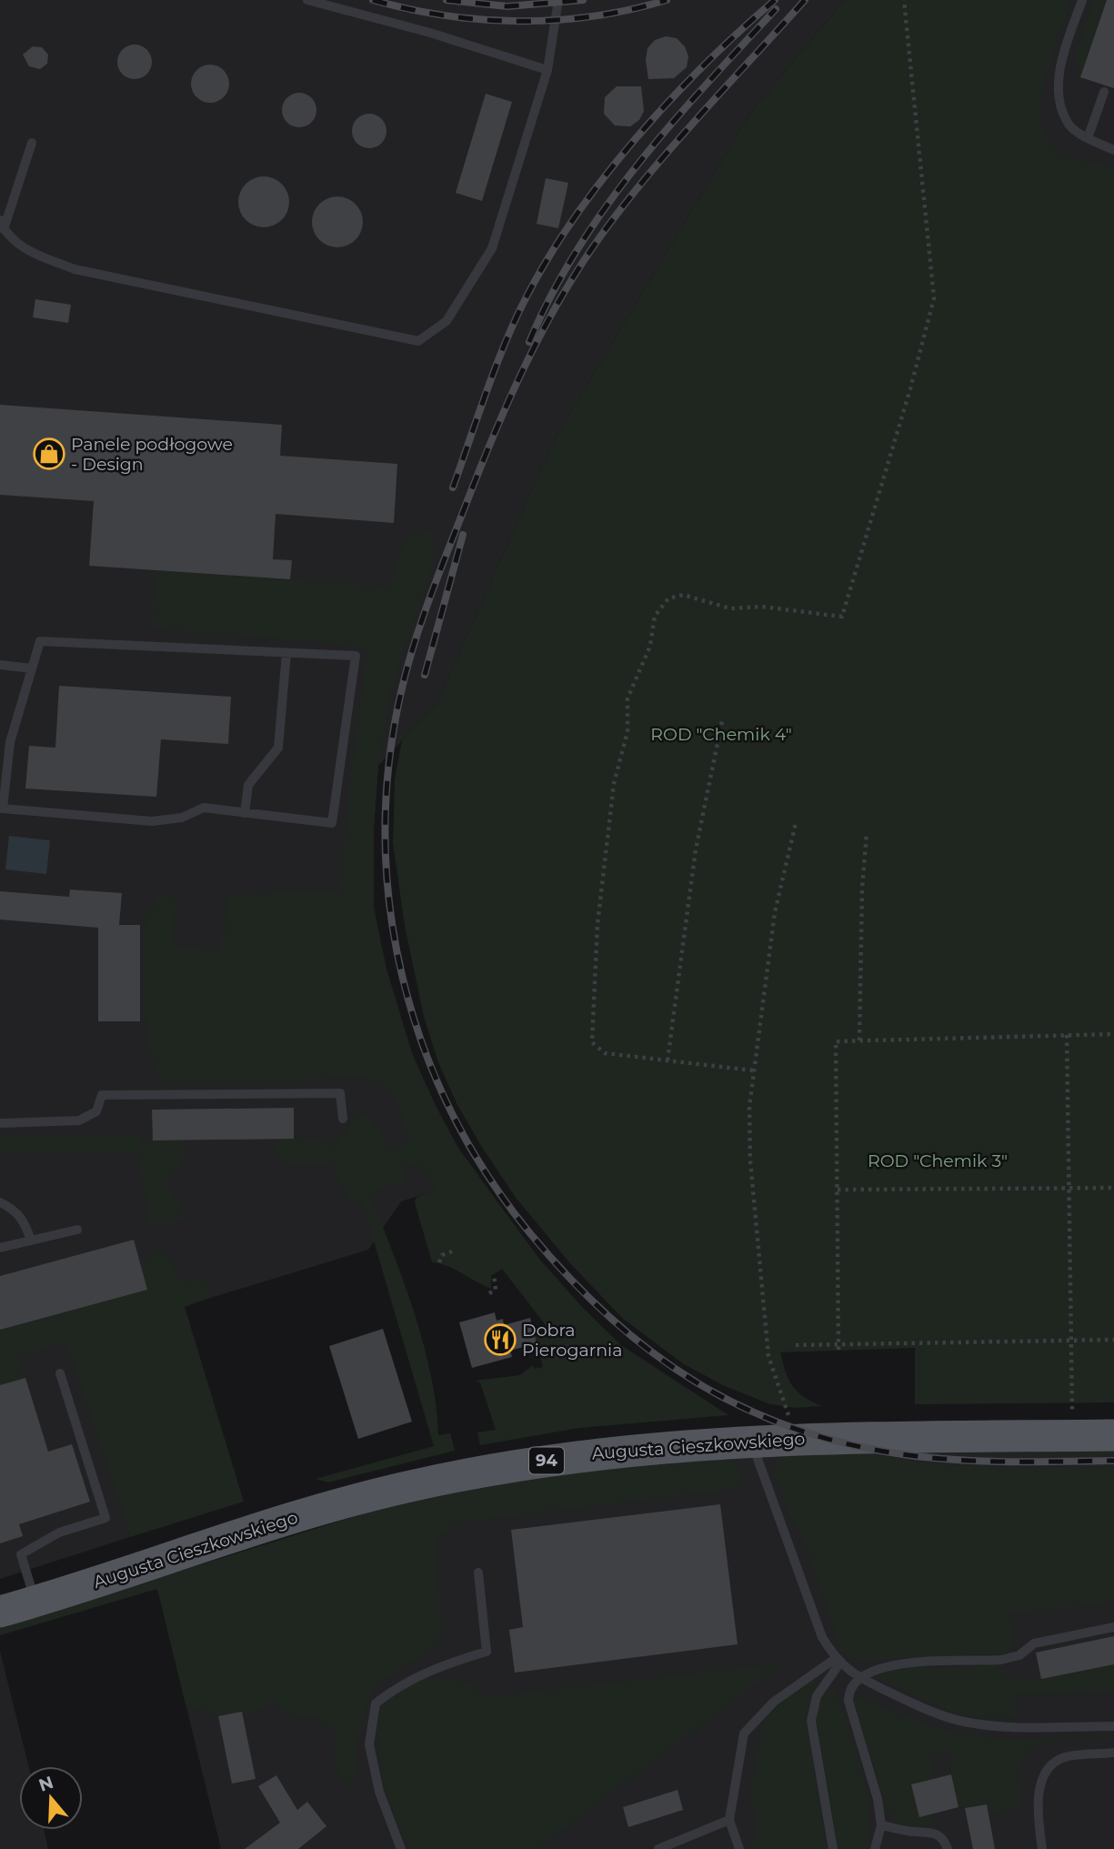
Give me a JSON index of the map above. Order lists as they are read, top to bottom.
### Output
{
  "streets": {
    "main road": ["Augusta Cieszkowskiego", "94"]
  },
  "parks": ["ROD \"Chemik 4\"", "ROD \"Chemik 3\""],
  "places": {
    "shop": ["Panele podłogowe - Design"],
    "restaurant": ["Dobra Pierogarnia"]
  },
  "north": "top"
}
